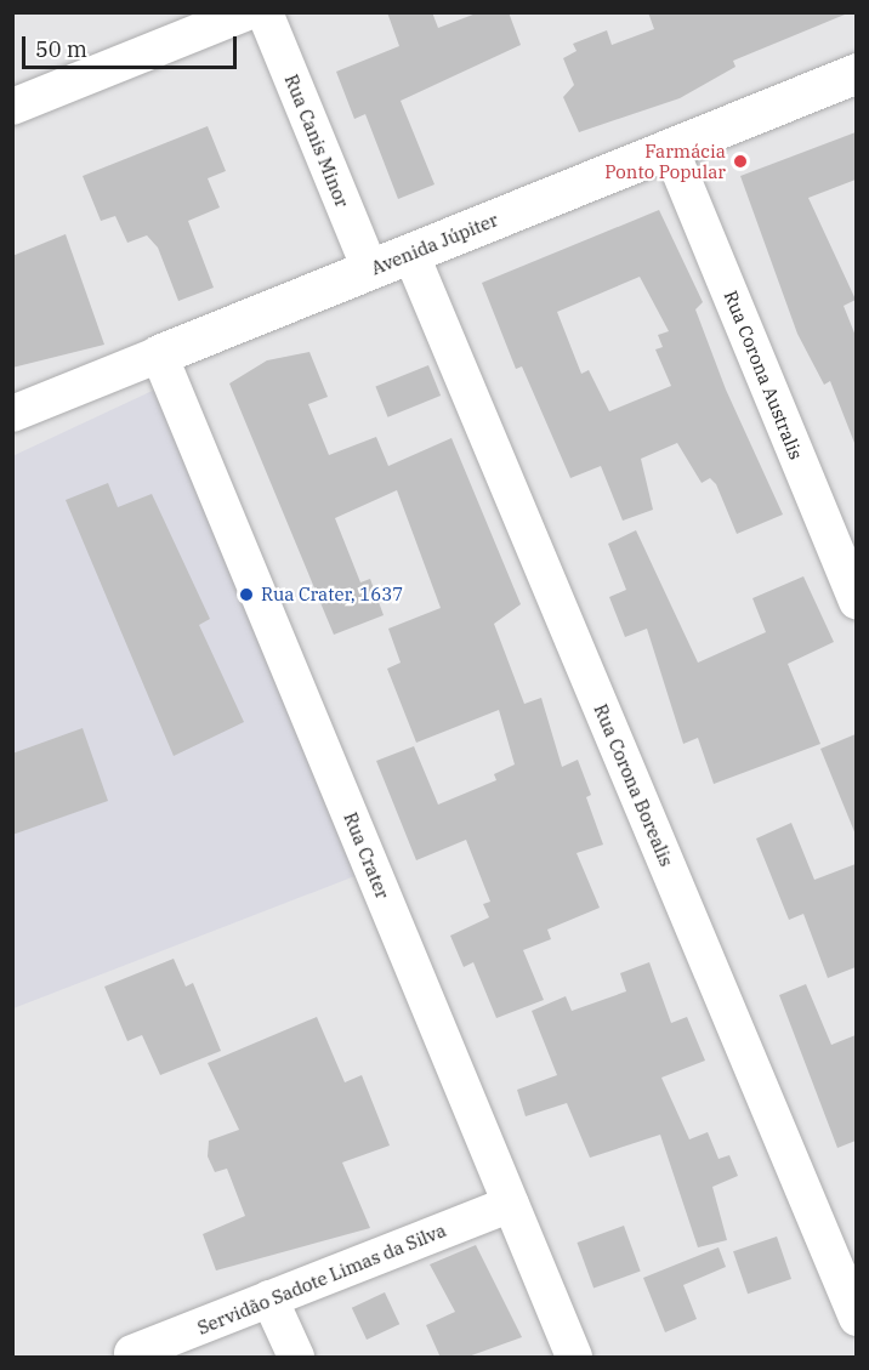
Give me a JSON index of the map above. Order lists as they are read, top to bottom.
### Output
{
  "streets": {
    "main road": ["Avenida Júpiter"],
    "street": [
      "Rua Canis Minor",
      "Rua Corona Australis",
      "Rua Corona Borealis",
      "Rua Crater",
      "Servidão Sadote Limas da Silva"
    ]
  },
  "crossings": [
    ["Rua Canis Minor", "Avenida Júpiter"],
    ["Avenida Júpiter", "Rua Corona Australis"],
    ["Avenida Júpiter", "Rua Corona Borealis"],
    ["Avenida Júpiter", "Rua Crater"],
    ["Rua Crater", "Servidão Sadote Limas da Silva"]
  ],
  "places": ["Farmácia Ponto Popular", "Rua Crater, 1637"],
  "scale_bar": "50 m"
}
